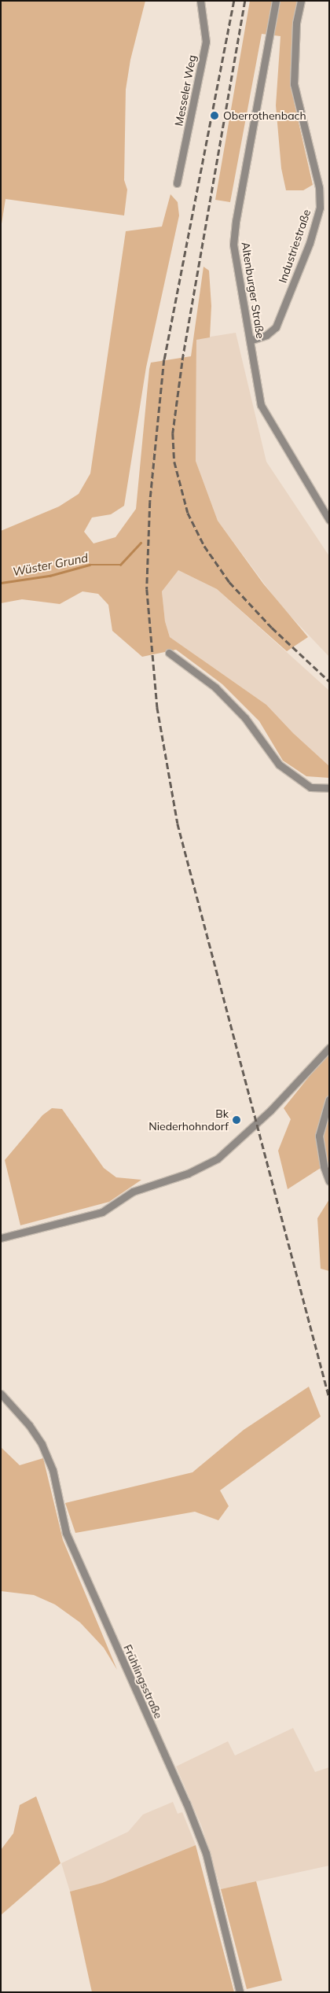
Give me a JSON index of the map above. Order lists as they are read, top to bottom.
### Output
{
  "streets": {
    "street": [
      "Messeler Weg",
      "Industriestraße",
      "Altenburger Straße",
      "Frühlingsstraße"
    ]
  },
  "crossings": [
    ["Industriestraße", "Altenburger Straße"]
  ],
  "water": ["Wüster Grund"],
  "places": ["Oberrothenbach", "Bk Niederhohndorf"]
}
